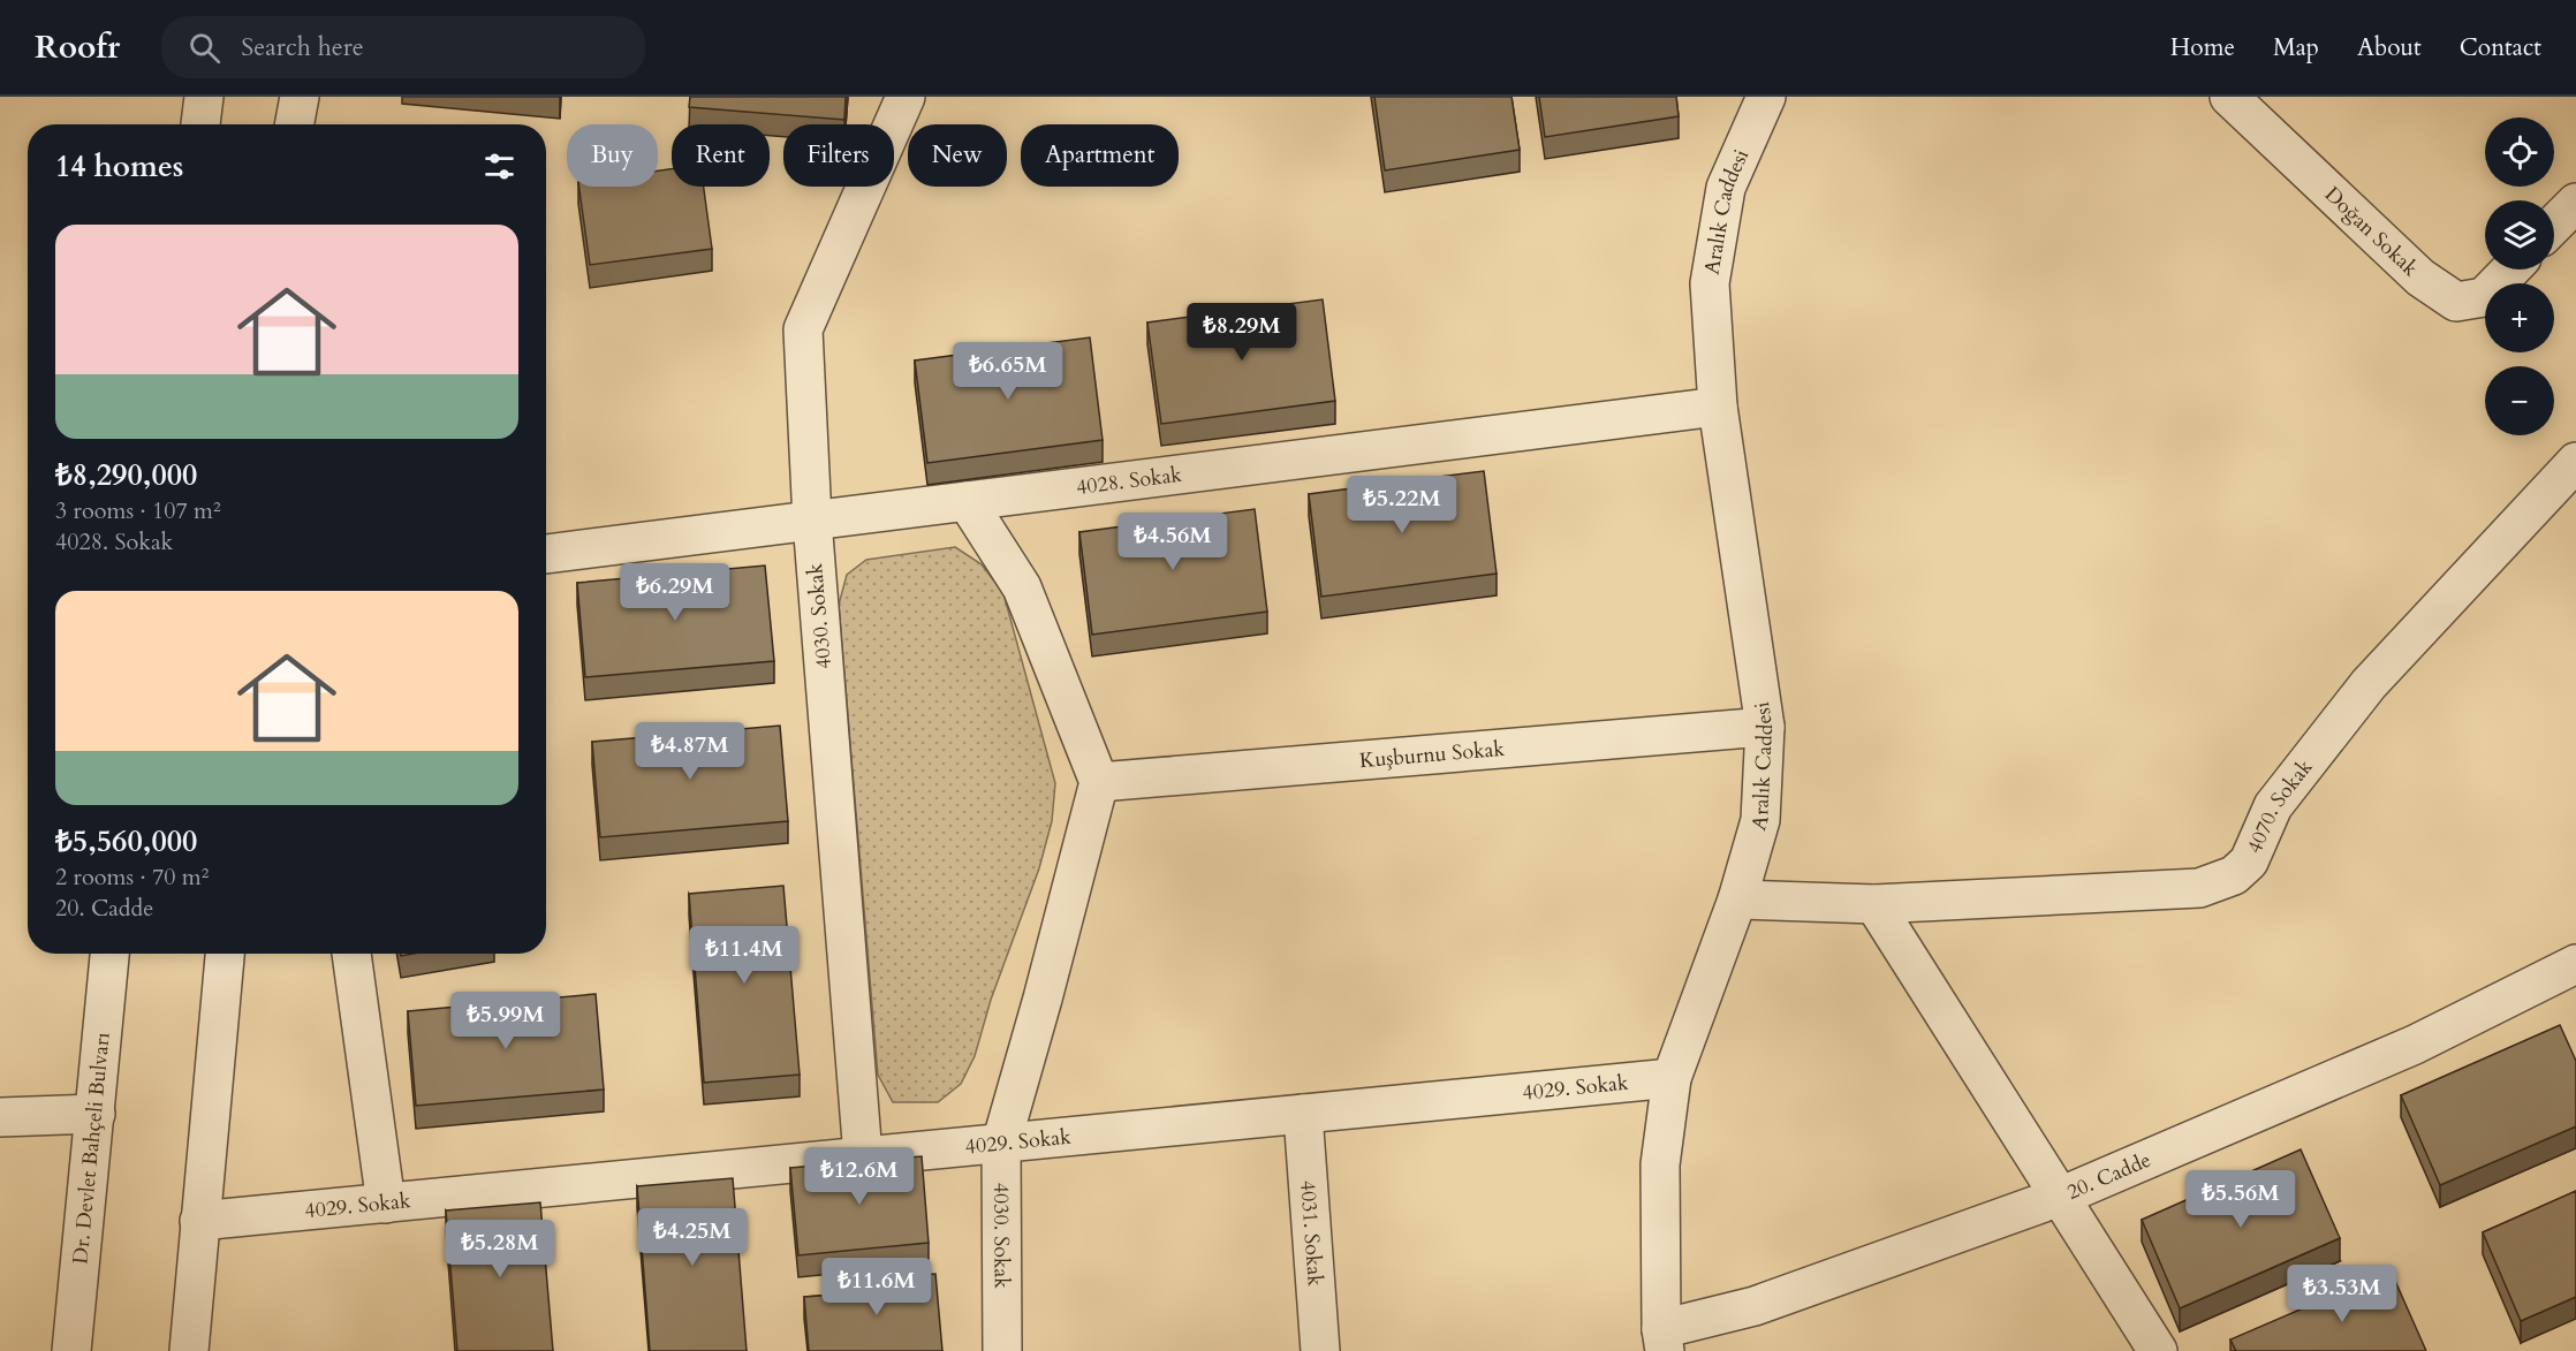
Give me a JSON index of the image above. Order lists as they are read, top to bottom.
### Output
{
  "streets": {
    "street": [
      "Aralık Caddesi",
      "Doğan Sokak",
      "4028. Sokak",
      "4030. Sokak",
      "Kuşburnu Sokak",
      "4070. Sokak",
      "4029. Sokak",
      "Dr. Devlet Bahçeli Bulvarı",
      "20. Cadde",
      "4031. Sokak"
    ]
  },
  "crossings": [
    ["Aralık Caddesi", "4028. Sokak"],
    ["Aralık Caddesi", "Kuşburnu Sokak"],
    ["Aralık Caddesi", "4070. Sokak"],
    ["Aralık Caddesi", "4029. Sokak"],
    ["Aralık Caddesi", "20. Cadde"],
    ["4028. Sokak", "4030. Sokak"],
    ["4030. Sokak", "Kuşburnu Sokak"],
    ["4030. Sokak", "4029. Sokak"],
    ["4029. Sokak", "4031. Sokak"]
  ],
  "page": {
    "header": "Roofr",
    "search": "Search here",
    "nav": [
      "Home",
      "Map",
      "About",
      "Contact"
    ],
    "map_buttons": ["+", "−"],
    "chip": [
      "Buy",
      "Rent",
      "Filters",
      "New",
      "Apartment"
    ],
    "heading": "14 homes",
    "list": [
      {
        "name": "₺8,290,000",
        "note": "3 rooms · 107 m² · 4028. Sokak"
      },
      {
        "name": "₺5,560,000",
        "note": "2 rooms · 70 m² · 20. Cadde"
      }
    ],
    "price": [
      "₺8.29M",
      "₺6.65M",
      "₺5.22M",
      "₺4.56M",
      "₺6.29M",
      "₺4.87M",
      "₺11.4M",
      "₺5.99M",
      "₺12.6M",
      "₺5.56M",
      "₺4.25M",
      "₺5.28M",
      "₺11.6M",
      "₺3.53M"
    ]
  }
}
